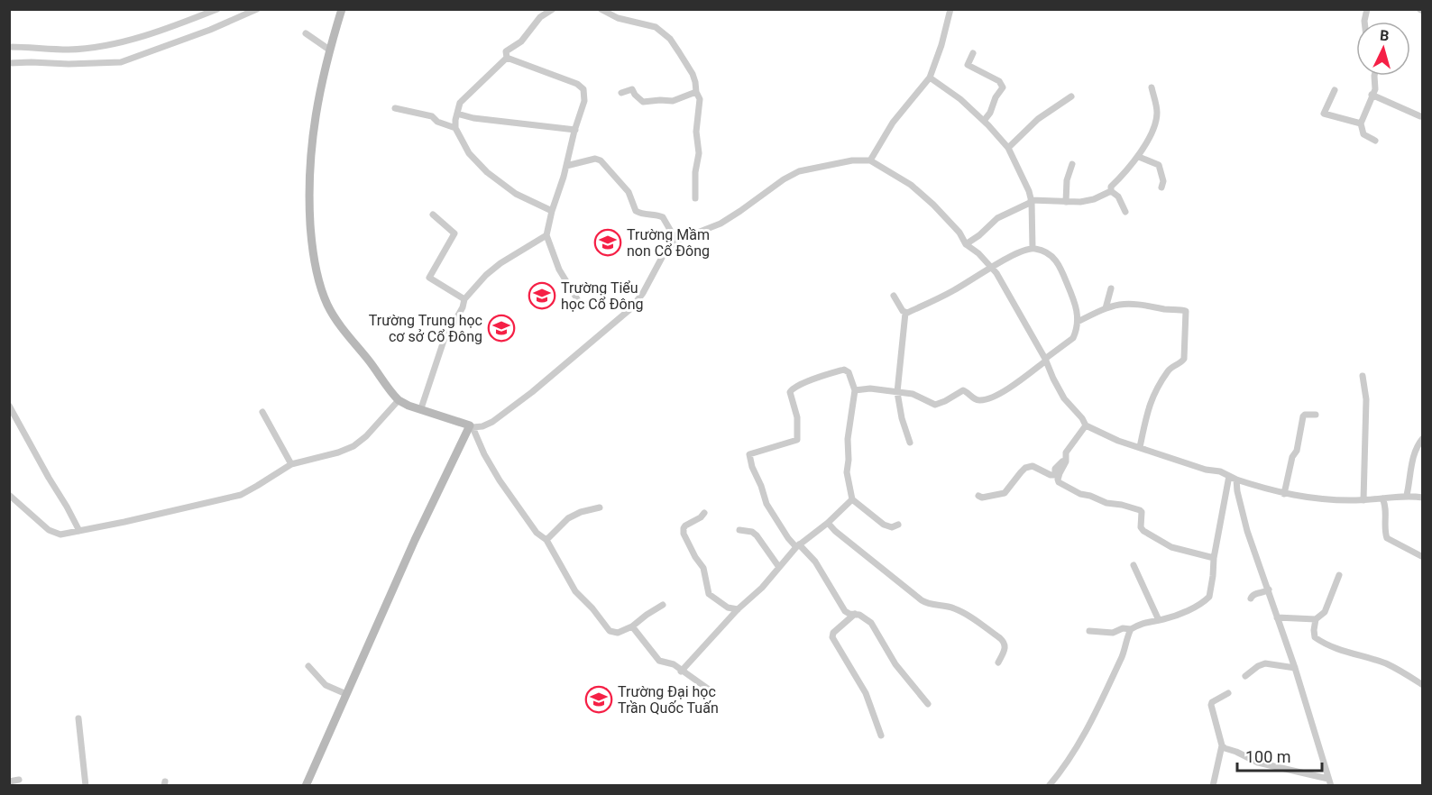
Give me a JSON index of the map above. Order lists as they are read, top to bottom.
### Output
{
  "places": {
    "school or university": [
      "Trường Mầm non Cổ Đông",
      "Trường Tiểu học Cổ Đông",
      "Trường Trung học cơ sở Cổ Đông",
      "Trường Đại học Trần Quốc Tuấn"
    ]
  },
  "scale_bar": "100 m",
  "north": "top"
}
